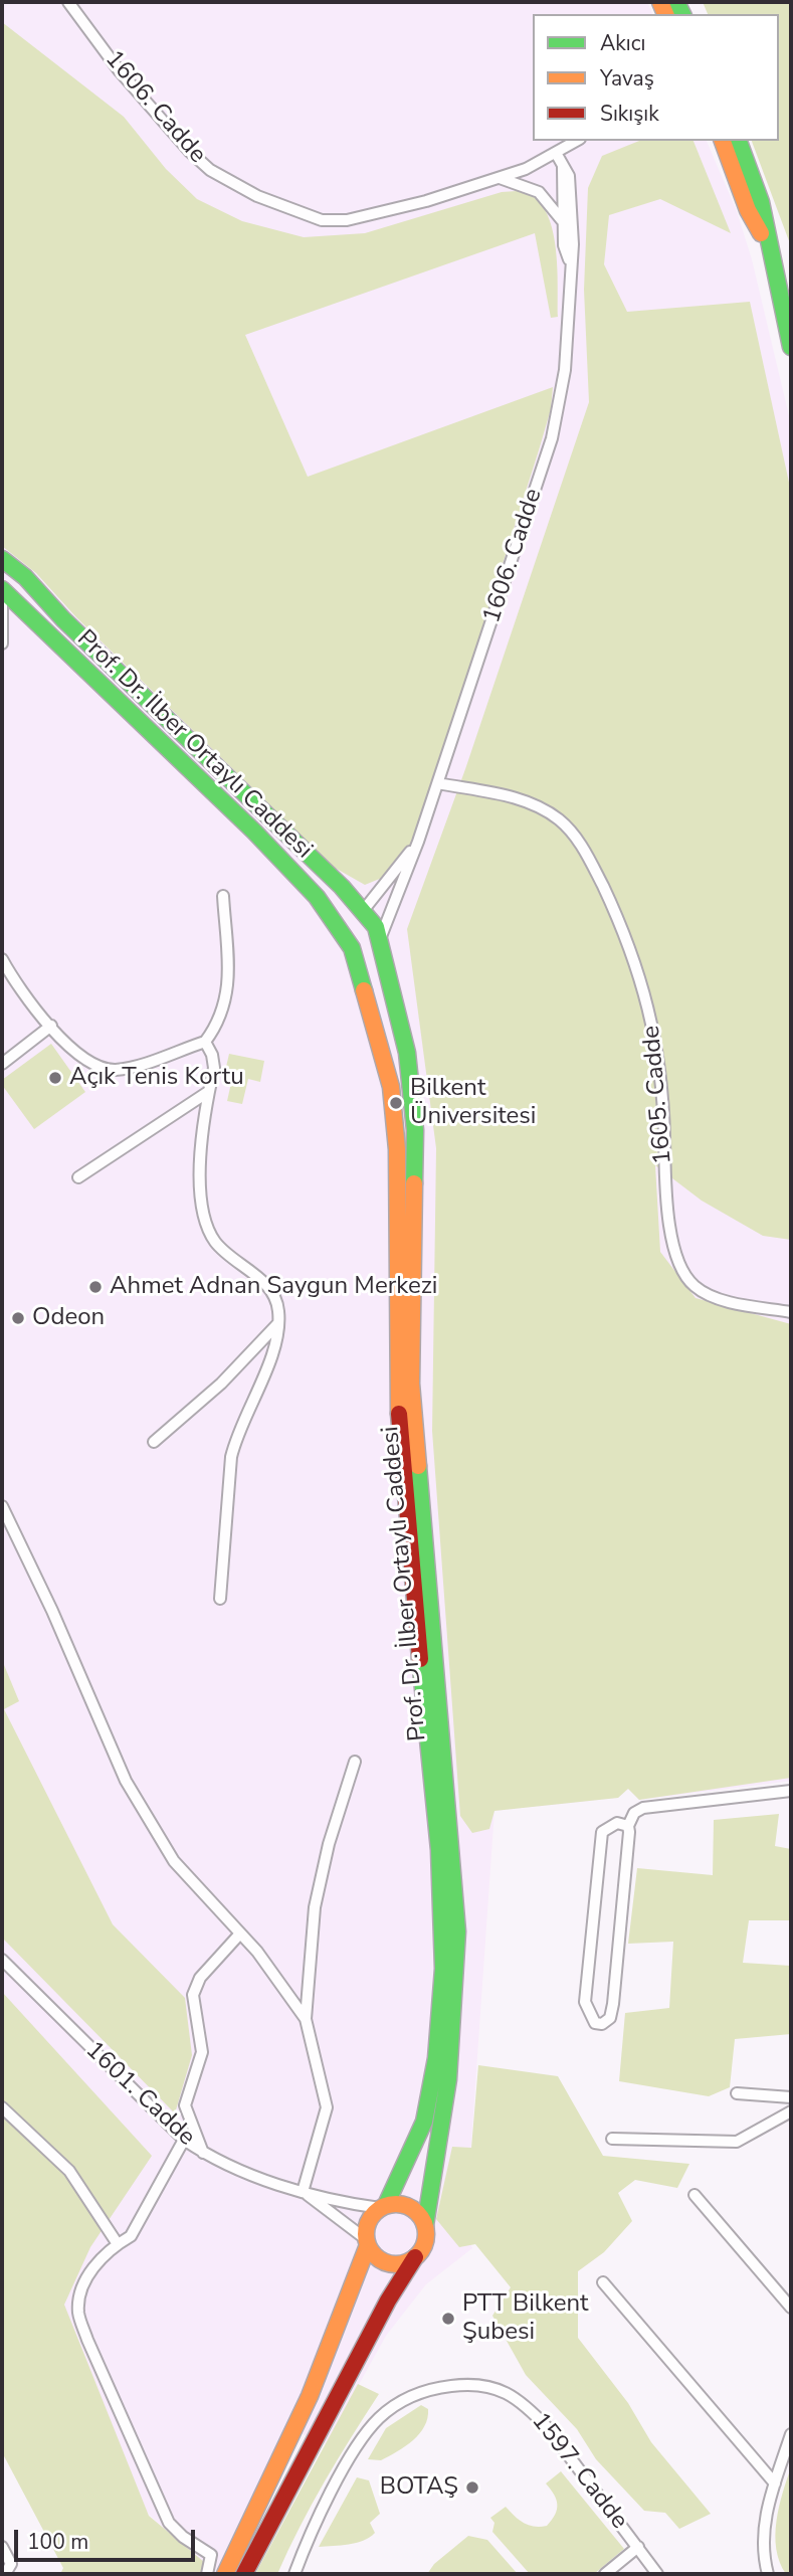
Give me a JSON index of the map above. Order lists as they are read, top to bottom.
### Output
{
  "streets": {
    "street": [
      "1606. Cadde",
      "Prof. Dr. İlber Ortaylı Caddesi",
      "1605. Cadde",
      "1601. Cadde",
      "1597. Cadde"
    ]
  },
  "crossings": [
    ["1606. Cadde", "Prof. Dr. İlber Ortaylı Caddesi"],
    ["1606. Cadde", "1605. Cadde"],
    ["Prof. Dr. İlber Ortaylı Caddesi", "1601. Cadde"]
  ],
  "places": [
    "Açık Tenis Kortu",
    "Bilkent Üniversitesi",
    "Ahmet Adnan Saygun Merkezi",
    "Odeon",
    "PTT Bilkent Şubesi",
    "BOTAŞ"
  ],
  "legend": ["Akıcı", "Yavaş", "Sıkışık"],
  "scale_bar": "100 m"
}
